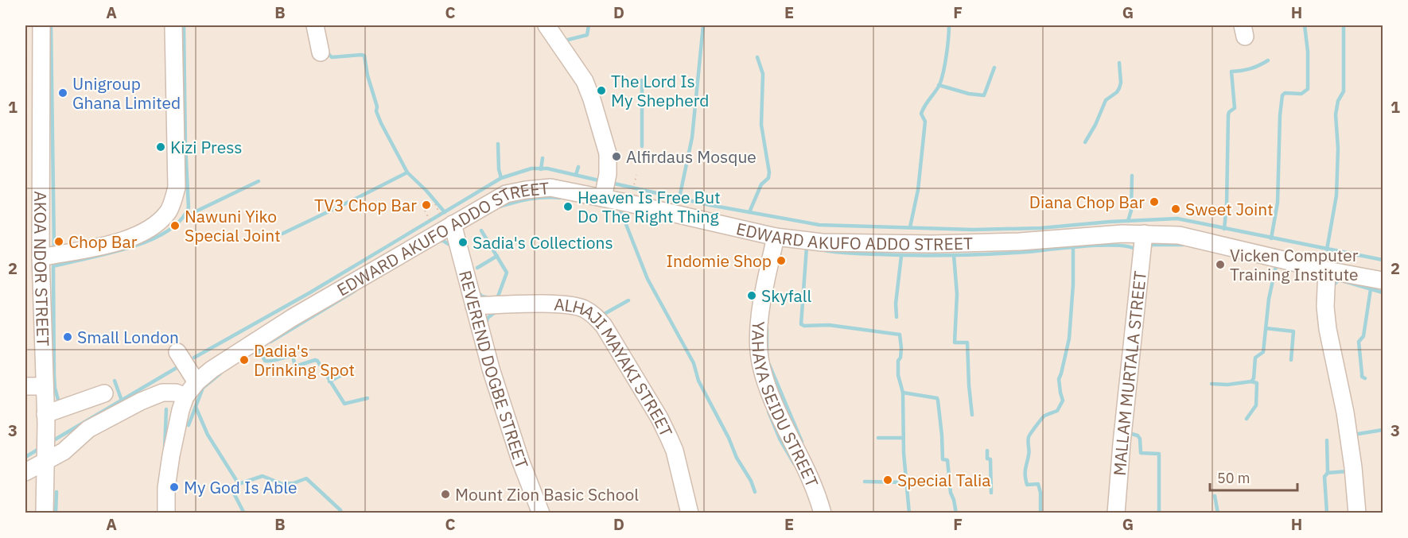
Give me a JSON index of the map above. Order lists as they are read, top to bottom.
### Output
{
  "streets": {
    "street": [
      "EDWARD AKUFO ADDO STREET",
      "AKOA NDOR STREET",
      "REVEREND DOGBE STREET",
      "ALHAJI MAYAKI STREET",
      "MALLAM MURTALA STREET",
      "YAHAYA SEIDU STREET"
    ]
  },
  "crossings": [
    ["EDWARD AKUFO ADDO STREET", "REVEREND DOGBE STREET"],
    ["EDWARD AKUFO ADDO STREET", "MALLAM MURTALA STREET"],
    ["EDWARD AKUFO ADDO STREET", "YAHAYA SEIDU STREET"],
    ["REVEREND DOGBE STREET", "ALHAJI MAYAKI STREET"]
  ],
  "places": [
    "The Lord Is My Shepherd",
    "Unigroup Ghana Limited",
    "Kizi Press",
    "Alfirdaus Mosque",
    "Diana Chop Bar",
    "TV3 Chop Bar",
    "Heaven Is Free But Do The Right Thing",
    "Sweet Joint",
    "Nawuni Yiko Special Joint",
    "Chop Bar",
    "Sadia's Collections",
    "Indomie Shop",
    "Vicken Computer Training Institute",
    "Skyfall",
    "Small London",
    "Dadia's Drinking Spot",
    "Special Talia",
    "My God Is Able",
    "Mount Zion Basic School"
  ],
  "scale_bar": "50 m",
  "grid": {
    "columns": [
      "A",
      "B",
      "C",
      "D",
      "E",
      "F",
      "G",
      "H"
    ],
    "rows": ["1", "2", "3"]
  }
}
